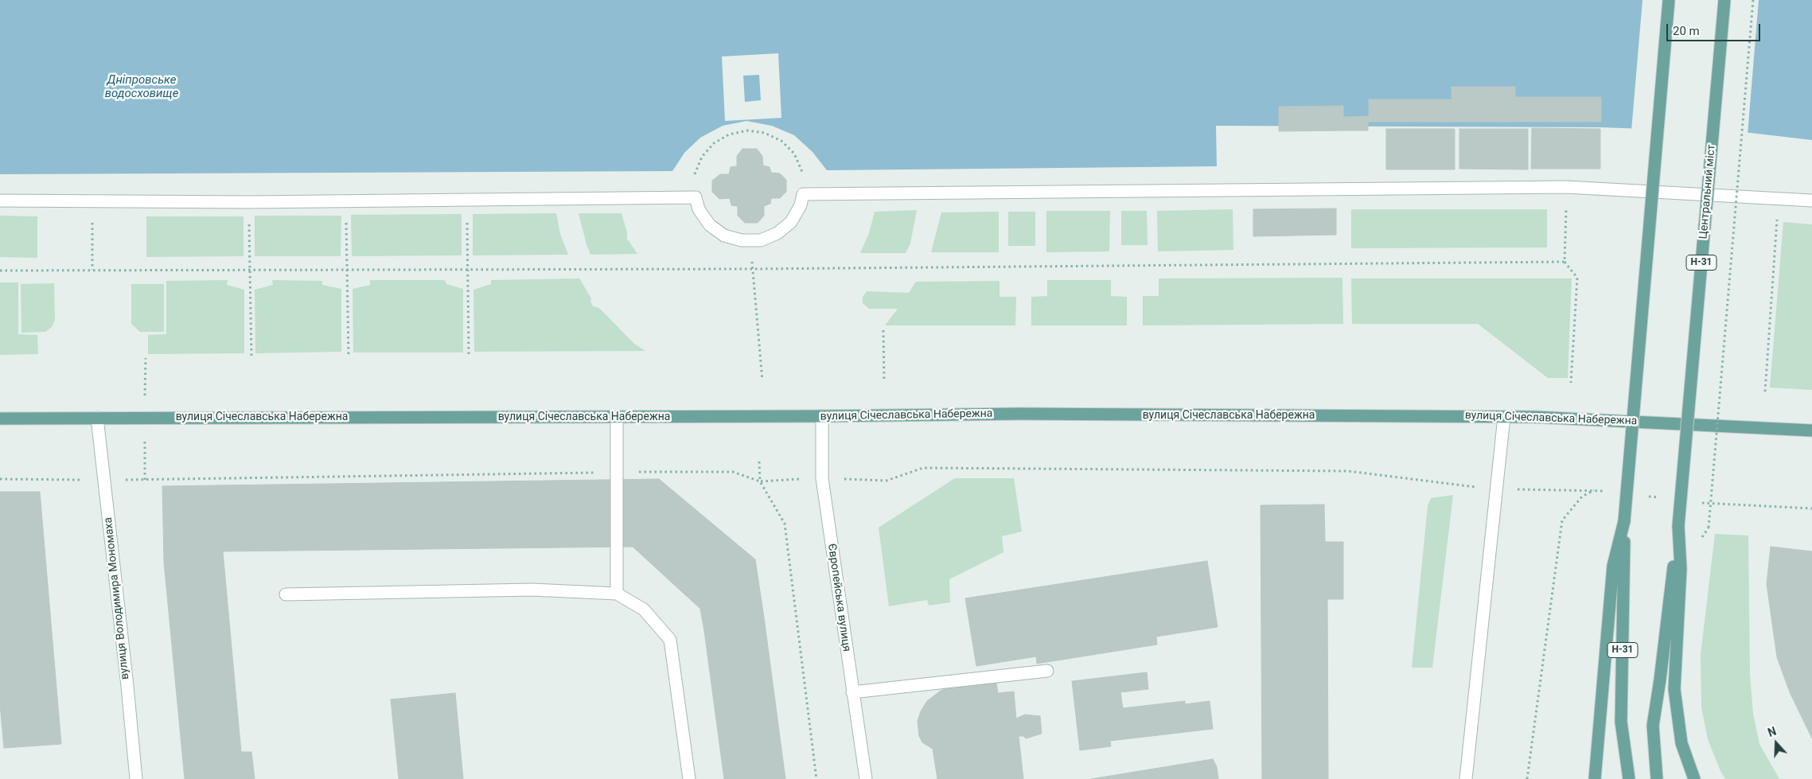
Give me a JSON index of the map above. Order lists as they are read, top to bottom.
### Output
{
  "streets": {
    "main road": ["Центральний міст", "Н-31", "вулиця Січеславська Набережна"],
    "street": ["Європейська вулиця", "вулиця Володимира Мономаха"]
  },
  "crossings": [
    ["Центральний міст", "Н-31"],
    ["вулиця Січеславська Набережна", "Європейська вулиця"],
    ["вулиця Січеславська Набережна", "вулиця Володимира Мономаха"]
  ],
  "water": ["Дніпровське водосховище"],
  "scale_bar": "20 m",
  "north": "top"
}
